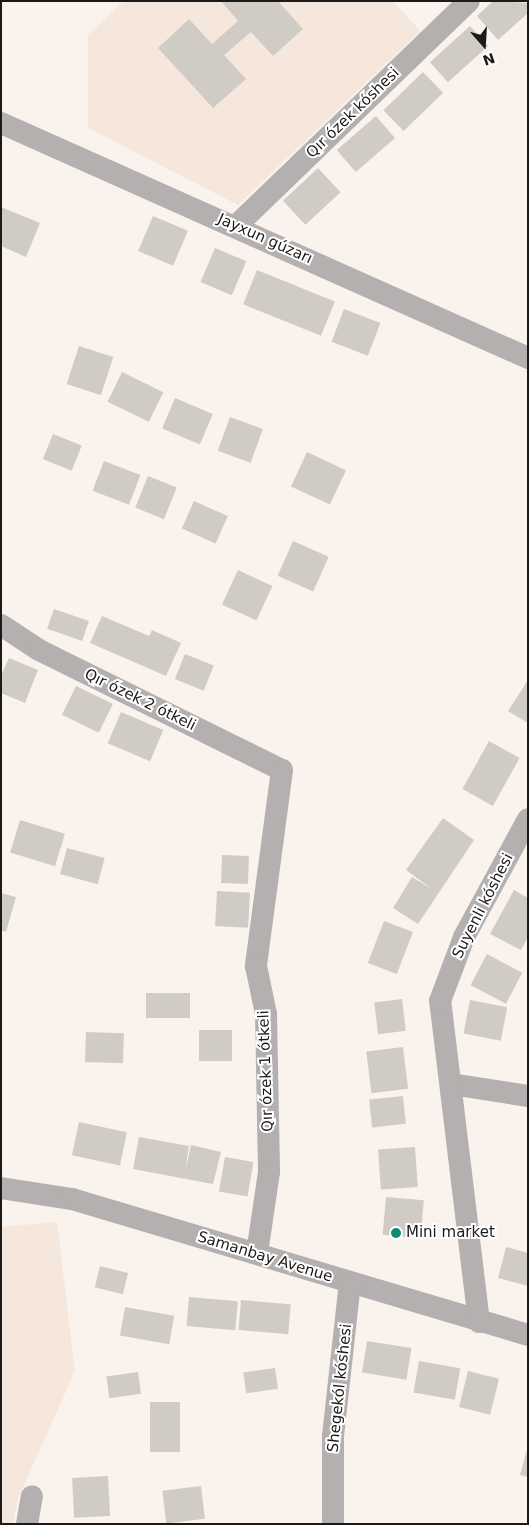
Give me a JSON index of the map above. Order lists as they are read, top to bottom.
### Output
{
  "streets": {
    "street": [
      "Qır ózek kóshesi",
      "Jayxun gúzarı",
      "Qır ózek 2 ótkeli",
      "Suyenli kóshesi",
      "Qır ózek 1 ótkeli",
      "Samanbay Avenue",
      "Shegekól kóshesi"
    ]
  },
  "crossings": [
    ["Qır ózek kóshesi", "Jayxun gúzarı"],
    ["Qır ózek 2 ótkeli", "Qır ózek 1 ótkeli"],
    ["Suyenli kóshesi", "Samanbay Avenue"],
    ["Qır ózek 1 ótkeli", "Samanbay Avenue"],
    ["Samanbay Avenue", "Shegekól kóshesi"]
  ],
  "places": ["Mini market"],
  "north": "bottom"
}
